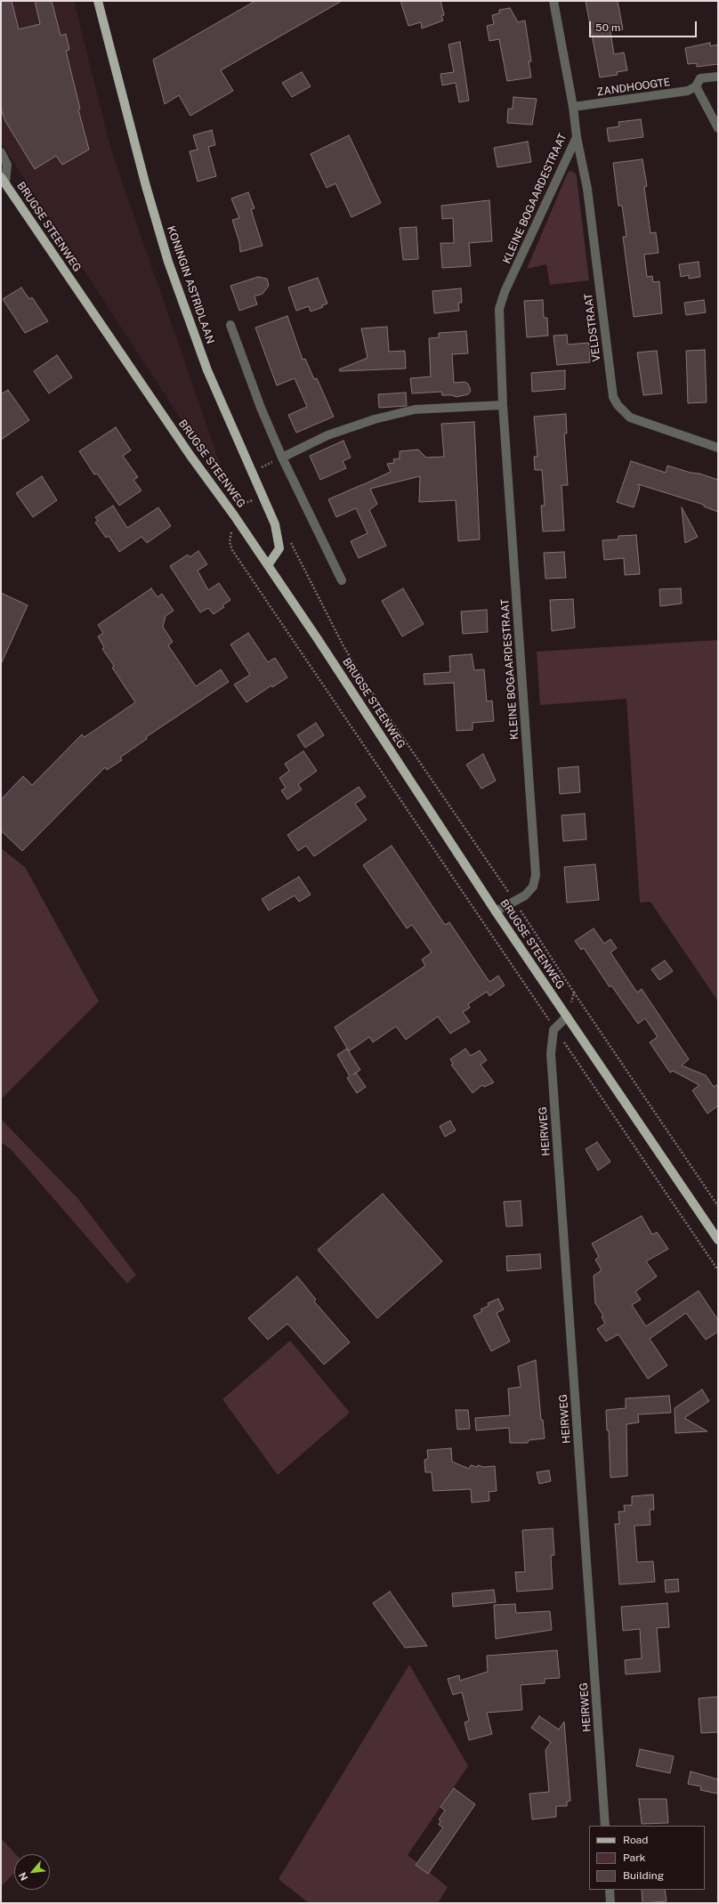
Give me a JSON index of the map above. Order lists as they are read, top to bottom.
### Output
{
  "streets": {
    "main road": ["BRUGSE STEENWEG", "KONINGIN ASTRIDLAAN"],
    "street": [
      "ZANDHOOGTE",
      "KLEINE BOGAARDESTRAAT",
      "VELDSTRAAT",
      "HEIRWEG"
    ]
  },
  "crossings": [
    ["ZANDHOOGTE", "KLEINE BOGAARDESTRAAT"],
    ["KLEINE BOGAARDESTRAAT", "BRUGSE STEENWEG"],
    ["KLEINE BOGAARDESTRAAT", "VELDSTRAAT"],
    ["BRUGSE STEENWEG", "KONINGIN ASTRIDLAAN"]
  ],
  "legend": ["Road", "Park", "Building"],
  "scale_bar": "50 m",
  "north": "bottom left"
}
